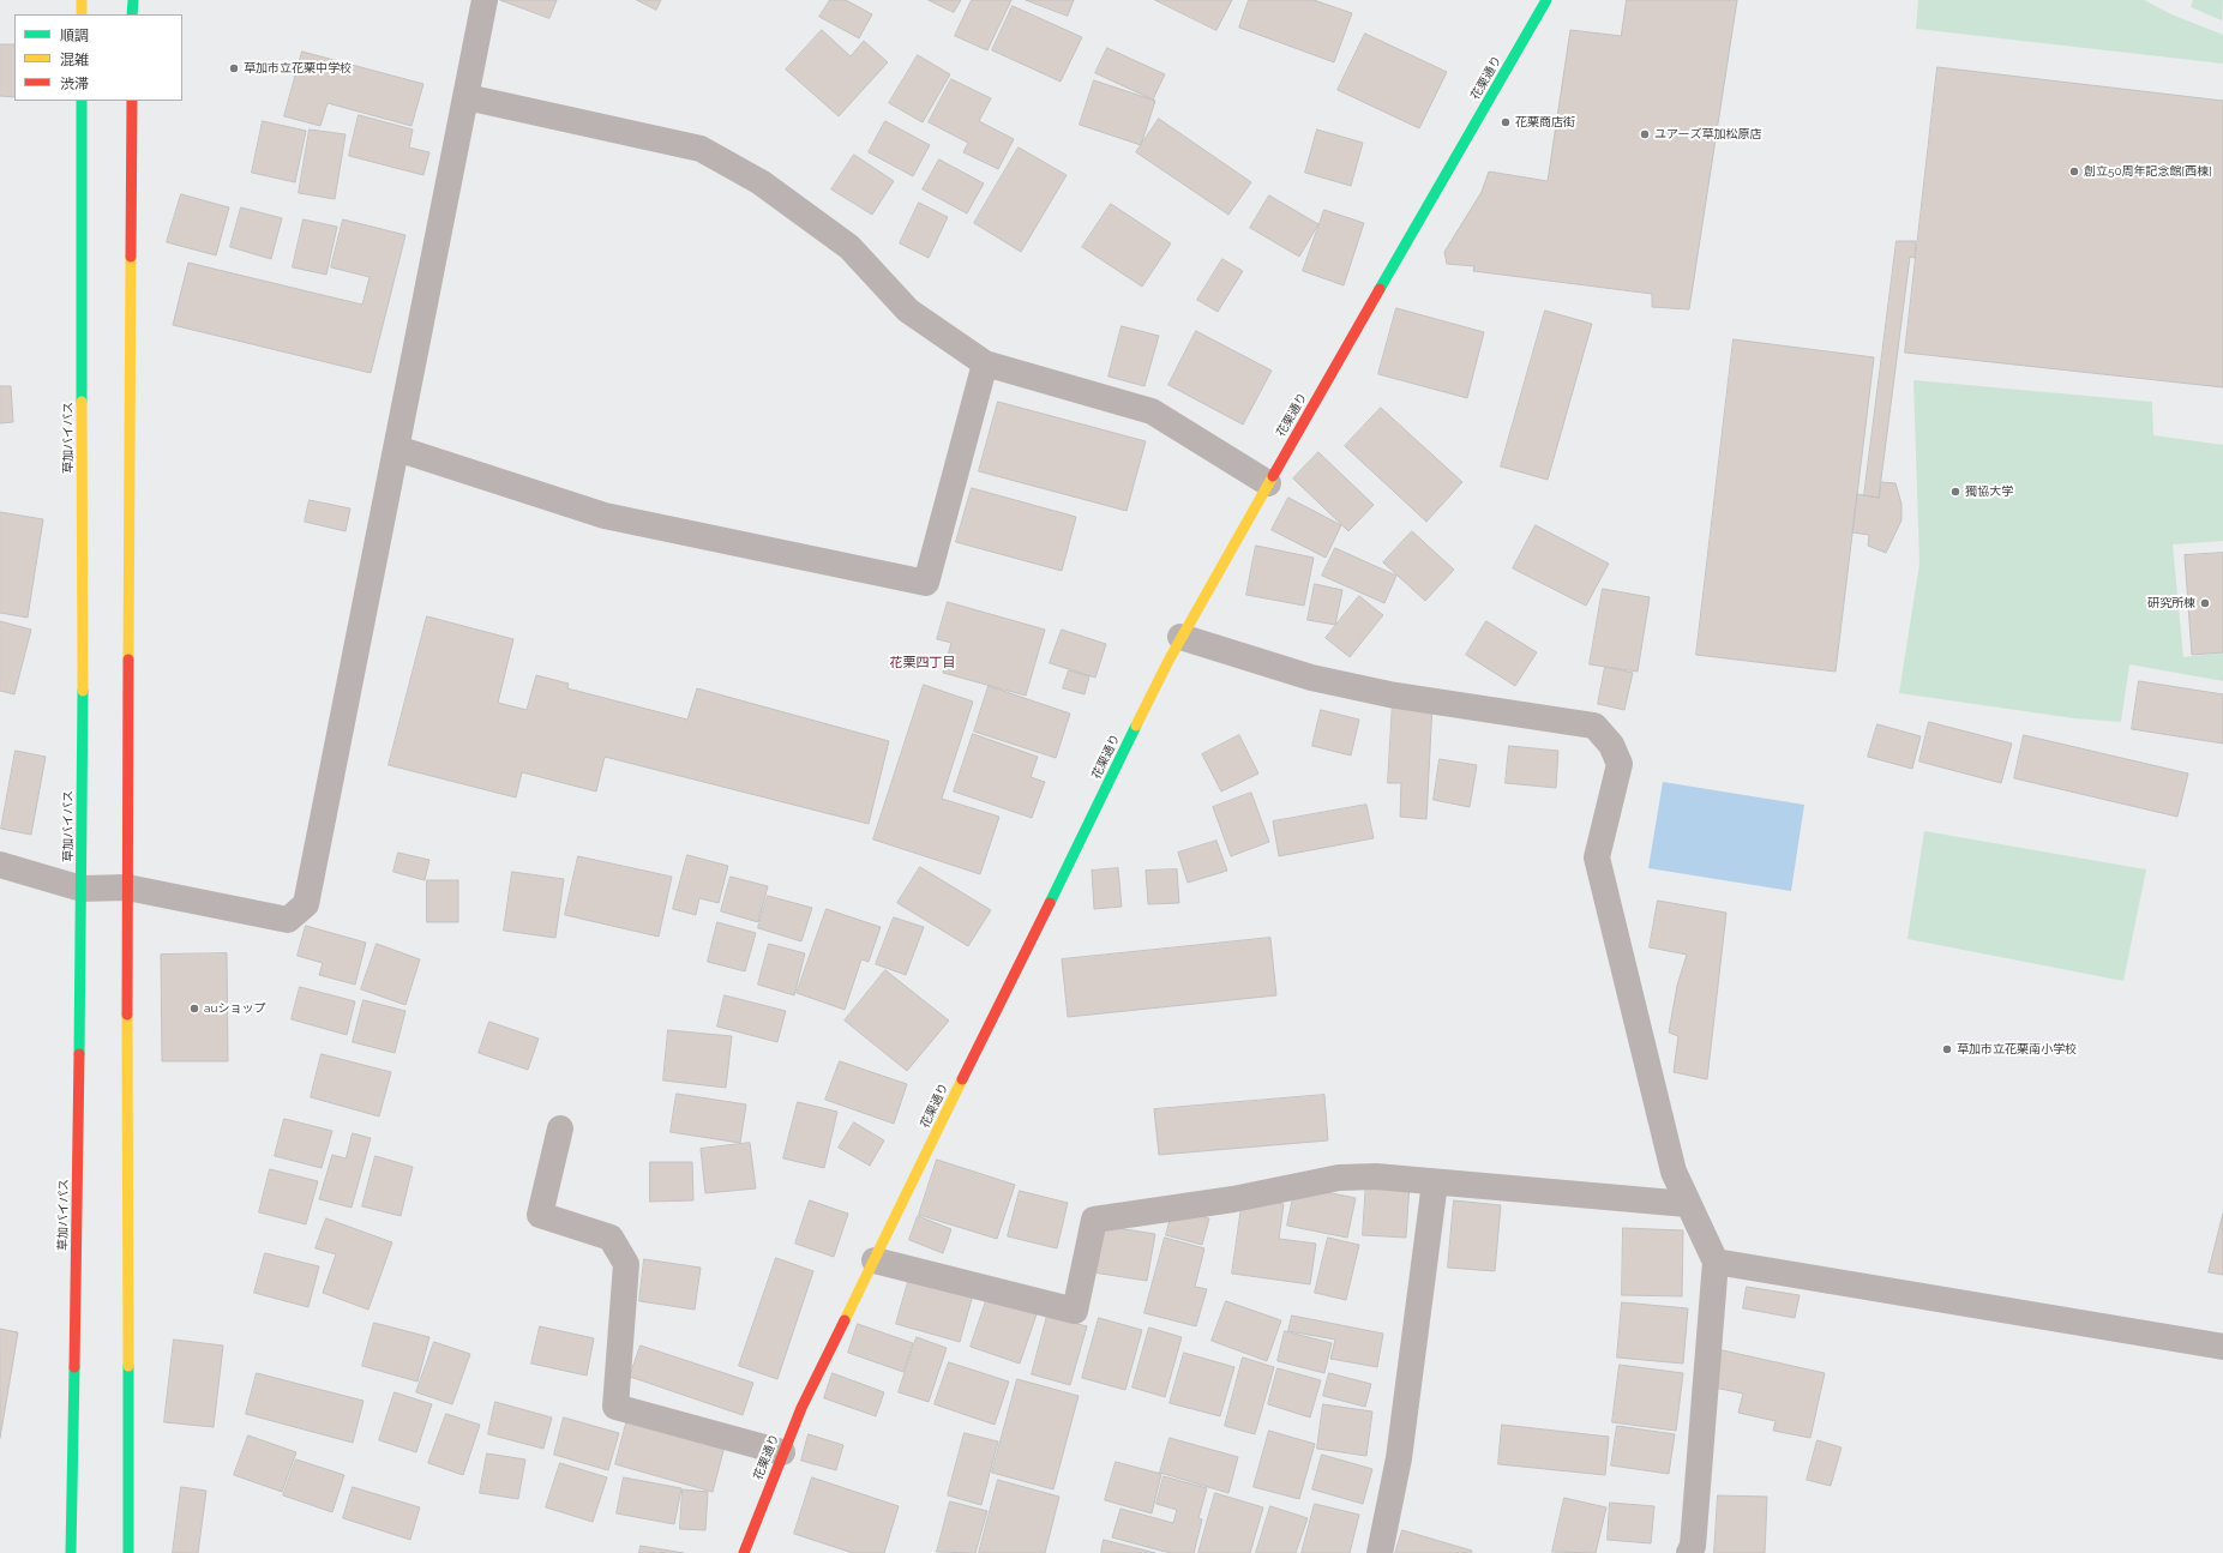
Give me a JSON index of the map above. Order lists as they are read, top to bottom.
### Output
{
  "streets": {
    "main road": ["花栗通り", "草加バイパス"]
  },
  "districts": ["花栗四丁目"],
  "places": [
    "草加市立花栗中学校",
    "花栗商店街",
    "ユアーズ草加松原店",
    "創立50周年記念館[西棟]",
    "獨協大学",
    "研究所棟",
    "auショップ",
    "草加市立花栗南小学校"
  ],
  "legend": ["順調", "混雑", "渋滞"]
}
